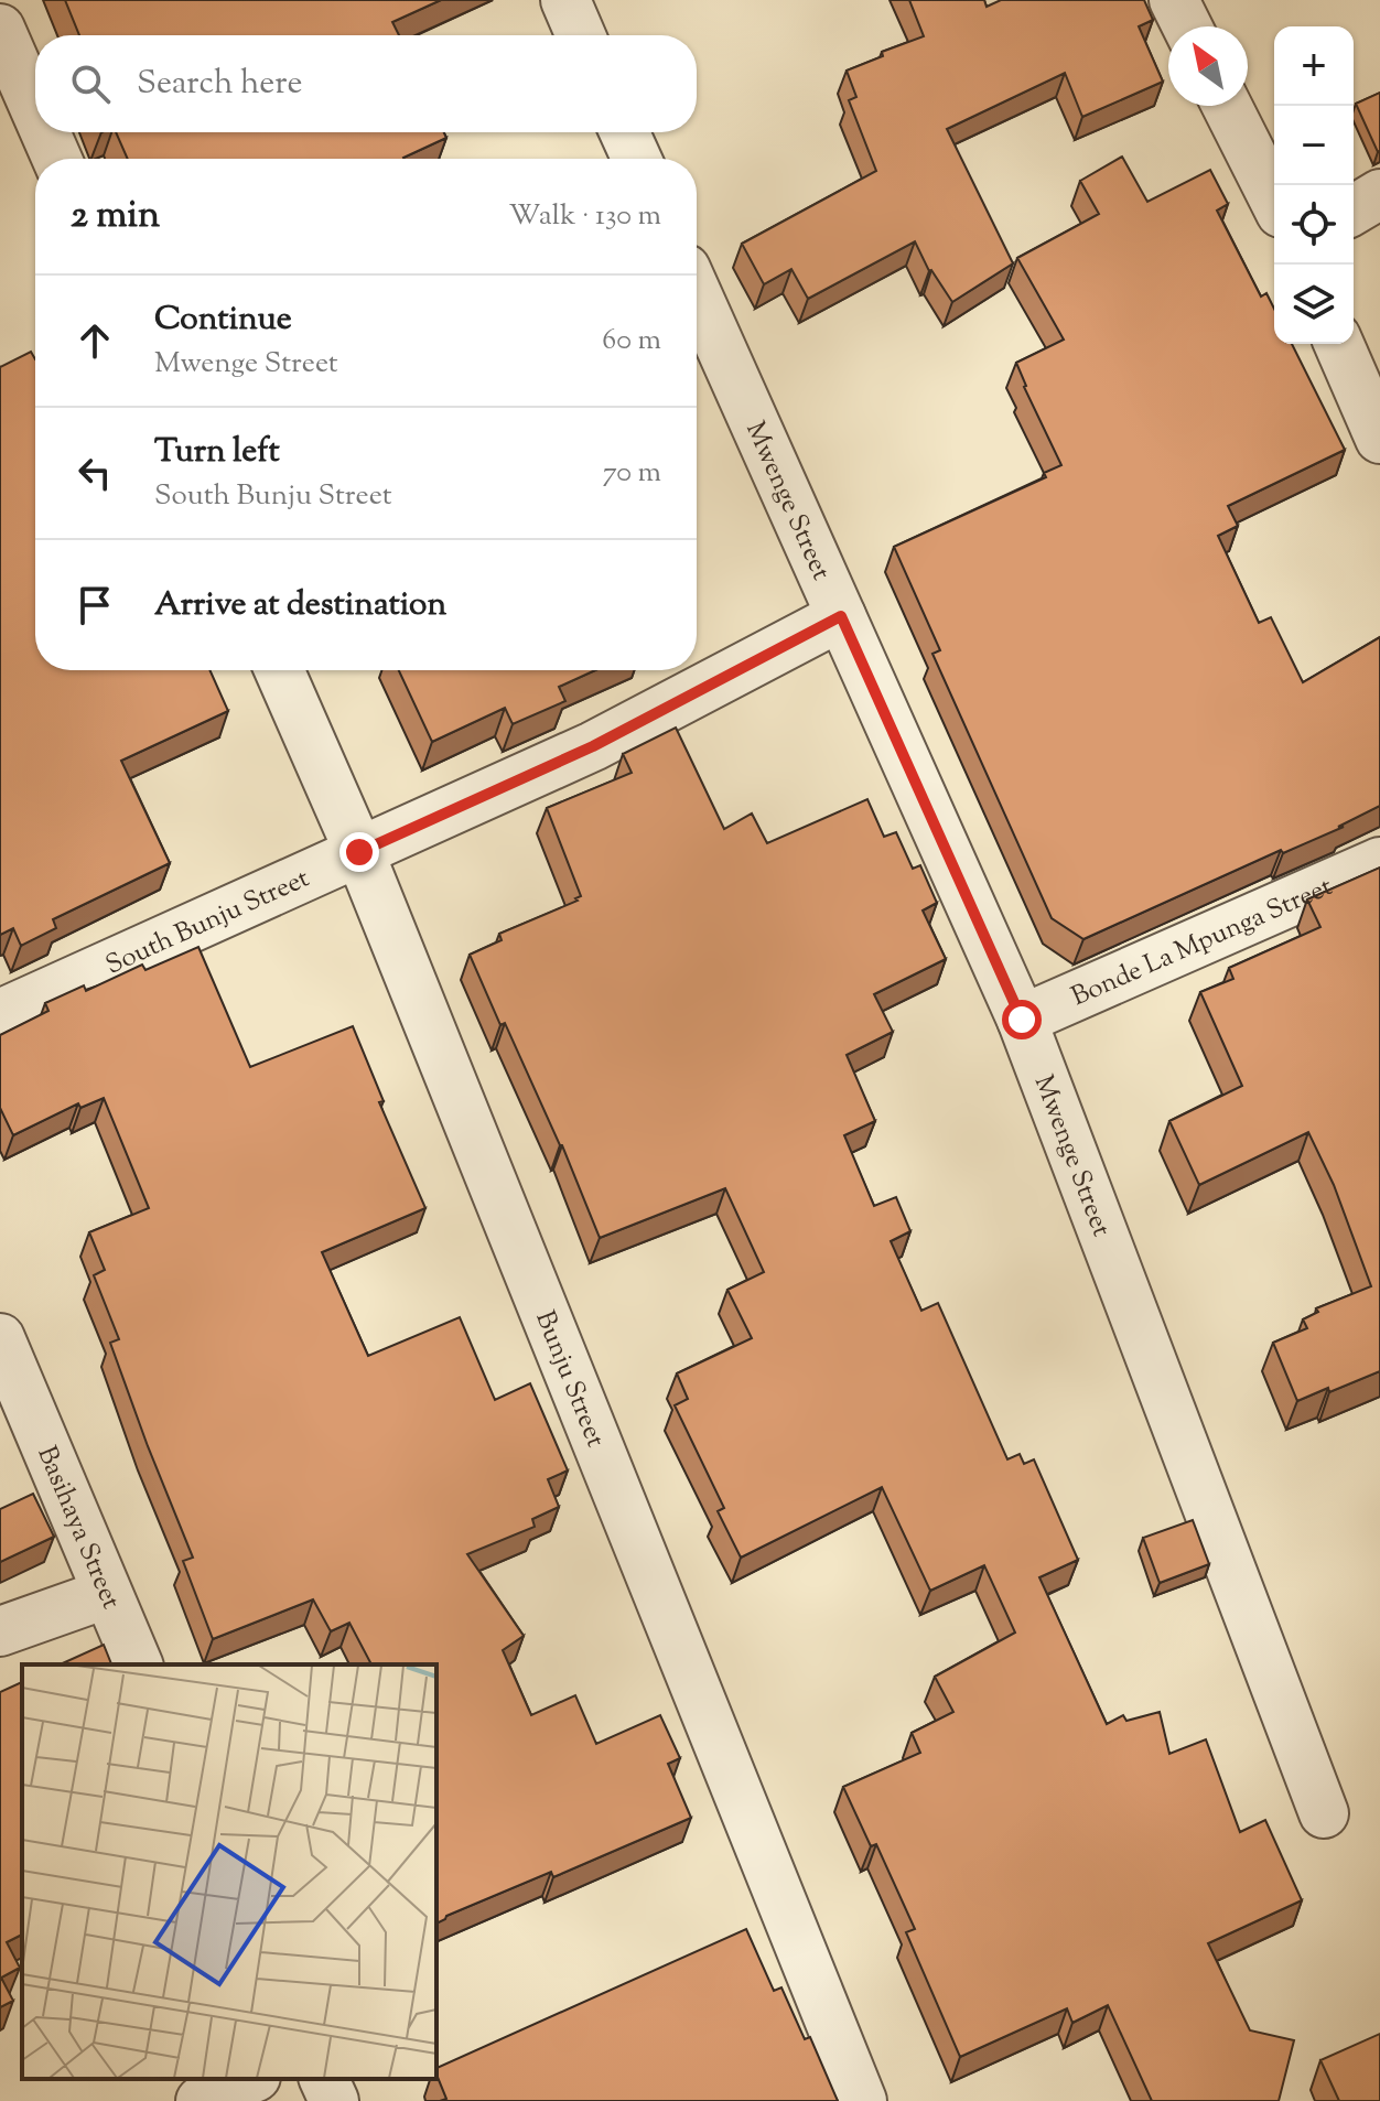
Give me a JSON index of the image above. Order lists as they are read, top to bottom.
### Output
{
  "streets": {
    "street": [
      "Mwenge Street",
      "South Bunju Street",
      "Bonde La Mpunga Street",
      "Bunju Street",
      "Basihaya Street"
    ]
  },
  "crossings": [
    ["Mwenge Street", "South Bunju Street"],
    ["Mwenge Street", "Bonde La Mpunga Street"],
    ["South Bunju Street", "Bunju Street"]
  ],
  "north": "top left",
  "page": {
    "map_buttons": ["+", "−"],
    "search": "Search here",
    "heading": ["2 min", "Walk · 130 m"],
    "list": [
      ["Continue", "Mwenge Street", "60 m"],
      ["Turn left", "South Bunju Street", "70 m"],
      "Arrive at destination"
    ]
  }
}
